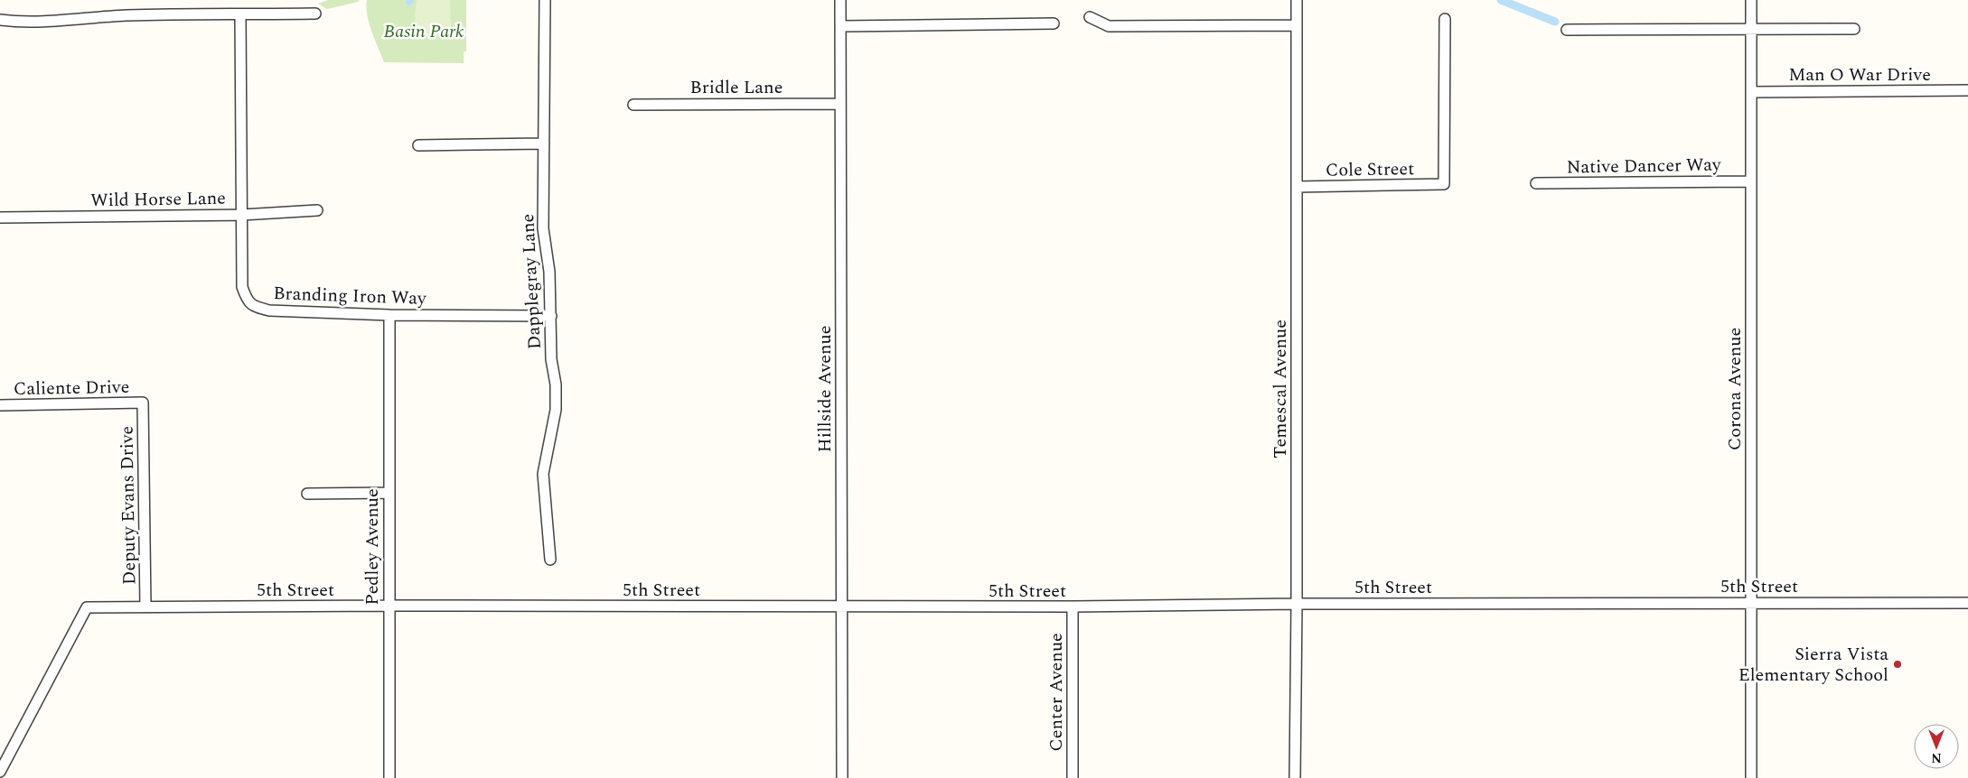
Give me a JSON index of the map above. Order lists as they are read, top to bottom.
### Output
{
  "streets": {
    "street": [
      "Man O War Drive",
      "Bridle Lane",
      "Native Dancer Way",
      "Cole Street",
      "Wild Horse Lane",
      "Dapplegray Lane",
      "Branding Iron Way",
      "Caliente Drive",
      "Hillside Avenue",
      "Temescal Avenue",
      "Corona Avenue",
      "Deputy Evans Drive",
      "Pedley Avenue",
      "5th Street",
      "Center Avenue"
    ]
  },
  "crossings": [
    ["Man O War Drive", "Corona Avenue"],
    ["Bridle Lane", "Hillside Avenue"],
    ["Native Dancer Way", "Corona Avenue"],
    ["Cole Street", "Temescal Avenue"],
    ["Wild Horse Lane", "Branding Iron Way"],
    ["Dapplegray Lane", "Branding Iron Way"],
    ["Branding Iron Way", "Pedley Avenue"],
    ["Caliente Drive", "Deputy Evans Drive"],
    ["Hillside Avenue", "5th Street"],
    ["Temescal Avenue", "5th Street"],
    ["Corona Avenue", "5th Street"],
    ["Deputy Evans Drive", "5th Street"],
    ["Pedley Avenue", "5th Street"],
    ["5th Street", "Center Avenue"]
  ],
  "parks": ["Basin Park"],
  "places": ["Sierra Vista Elementary School"],
  "north": "bottom"
}
